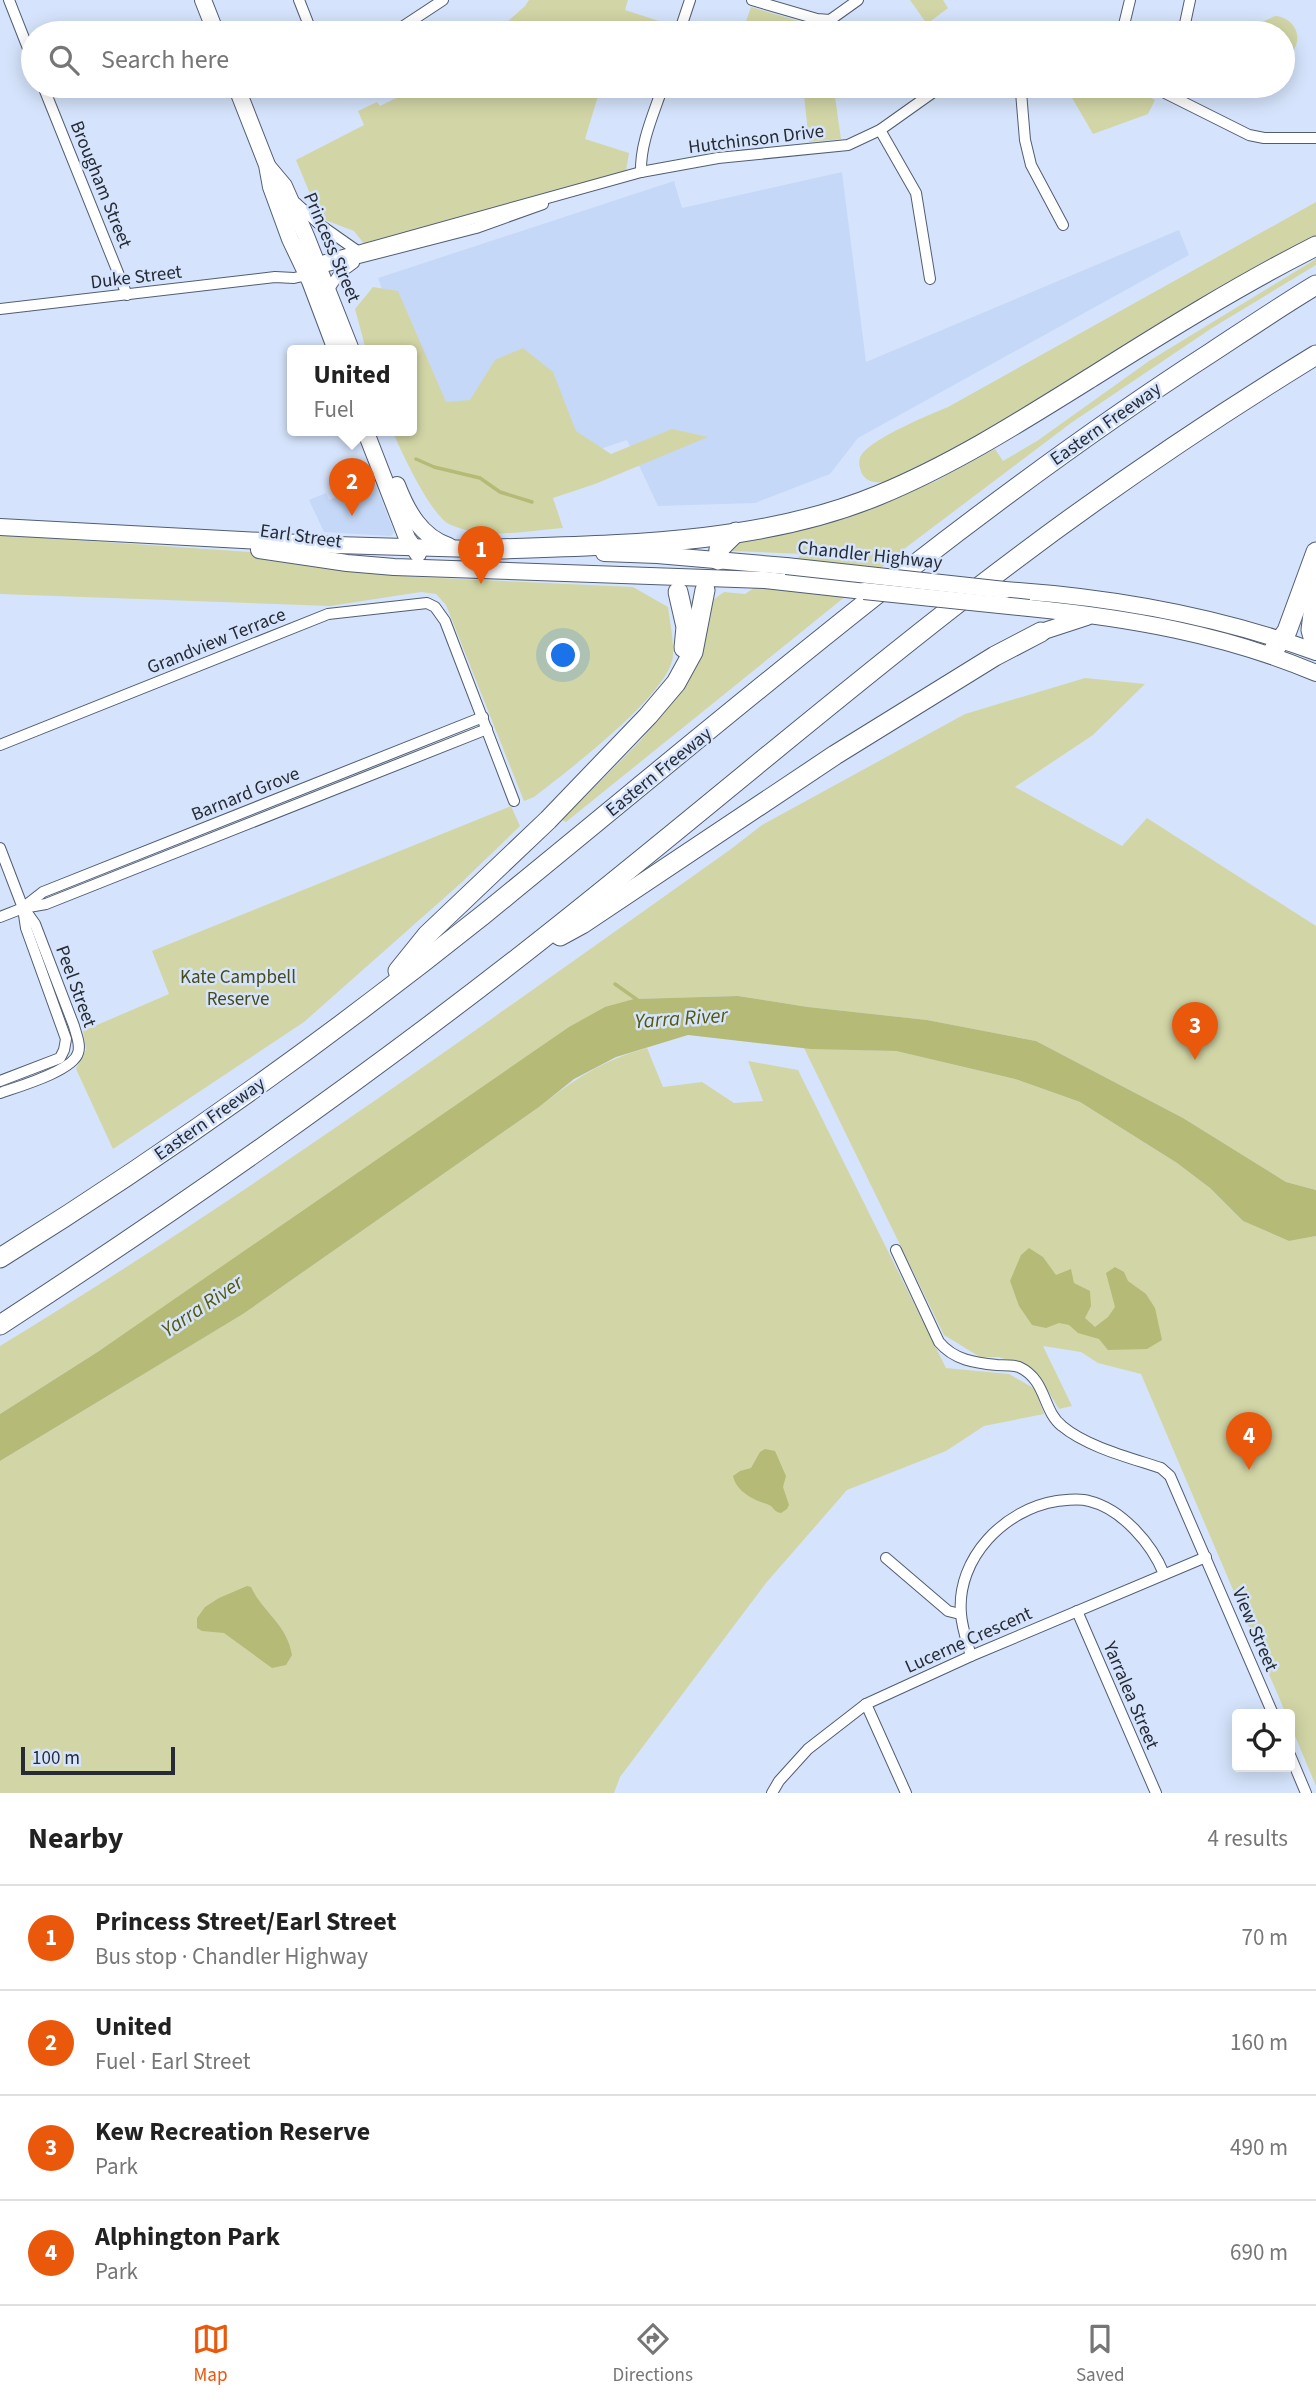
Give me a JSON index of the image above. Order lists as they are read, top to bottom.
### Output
{
  "streets": {
    "highway": ["Eastern Freeway"],
    "main road": ["Princess Street", "Earl Street", "Chandler Highway"],
    "street": [
      "Hutchinson Drive",
      "Brougham Street",
      "Duke Street",
      "Grandview Terrace",
      "Barnard Grove",
      "Peel Street",
      "View Street",
      "Lucerne Crescent",
      "Yarralea Street"
    ]
  },
  "crossings": [
    ["Hutchinson Drive", "Princess Street"],
    ["Hutchinson Drive", "Duke Street"],
    ["Brougham Street", "Duke Street"],
    ["Princess Street", "Duke Street"],
    ["Earl Street", "Chandler Highway"],
    ["Grandview Terrace", "Barnard Grove"],
    ["Barnard Grove", "Peel Street"],
    ["View Street", "Lucerne Crescent"],
    ["Lucerne Crescent", "Yarralea Street"]
  ],
  "water": ["Yarra River"],
  "parks": ["Kate Campbell Reserve"],
  "scale_bar": "100 m",
  "page": {
    "search": "Search here",
    "popup": ["United", "Fuel"],
    "pins": [
      "2",
      "1",
      "3",
      "4"
    ],
    "scale": "100 m",
    "heading": ["Nearby", "4 results"],
    "list": [
      {
        "mark": "1",
        "name": "Princess Street/Earl Street",
        "note": "Bus stop · Chandler Highway",
        "value": "70 m"
      },
      {
        "mark": "2",
        "name": "United",
        "note": "Fuel · Earl Street",
        "value": "160 m"
      },
      {
        "mark": "3",
        "name": "Kew Recreation Reserve",
        "note": "Park",
        "value": "490 m"
      },
      {
        "mark": "4",
        "name": "Alphington Park",
        "note": "Park",
        "value": "690 m"
      }
    ],
    "nav": ["Map", "Directions", "Saved"]
  }
}
